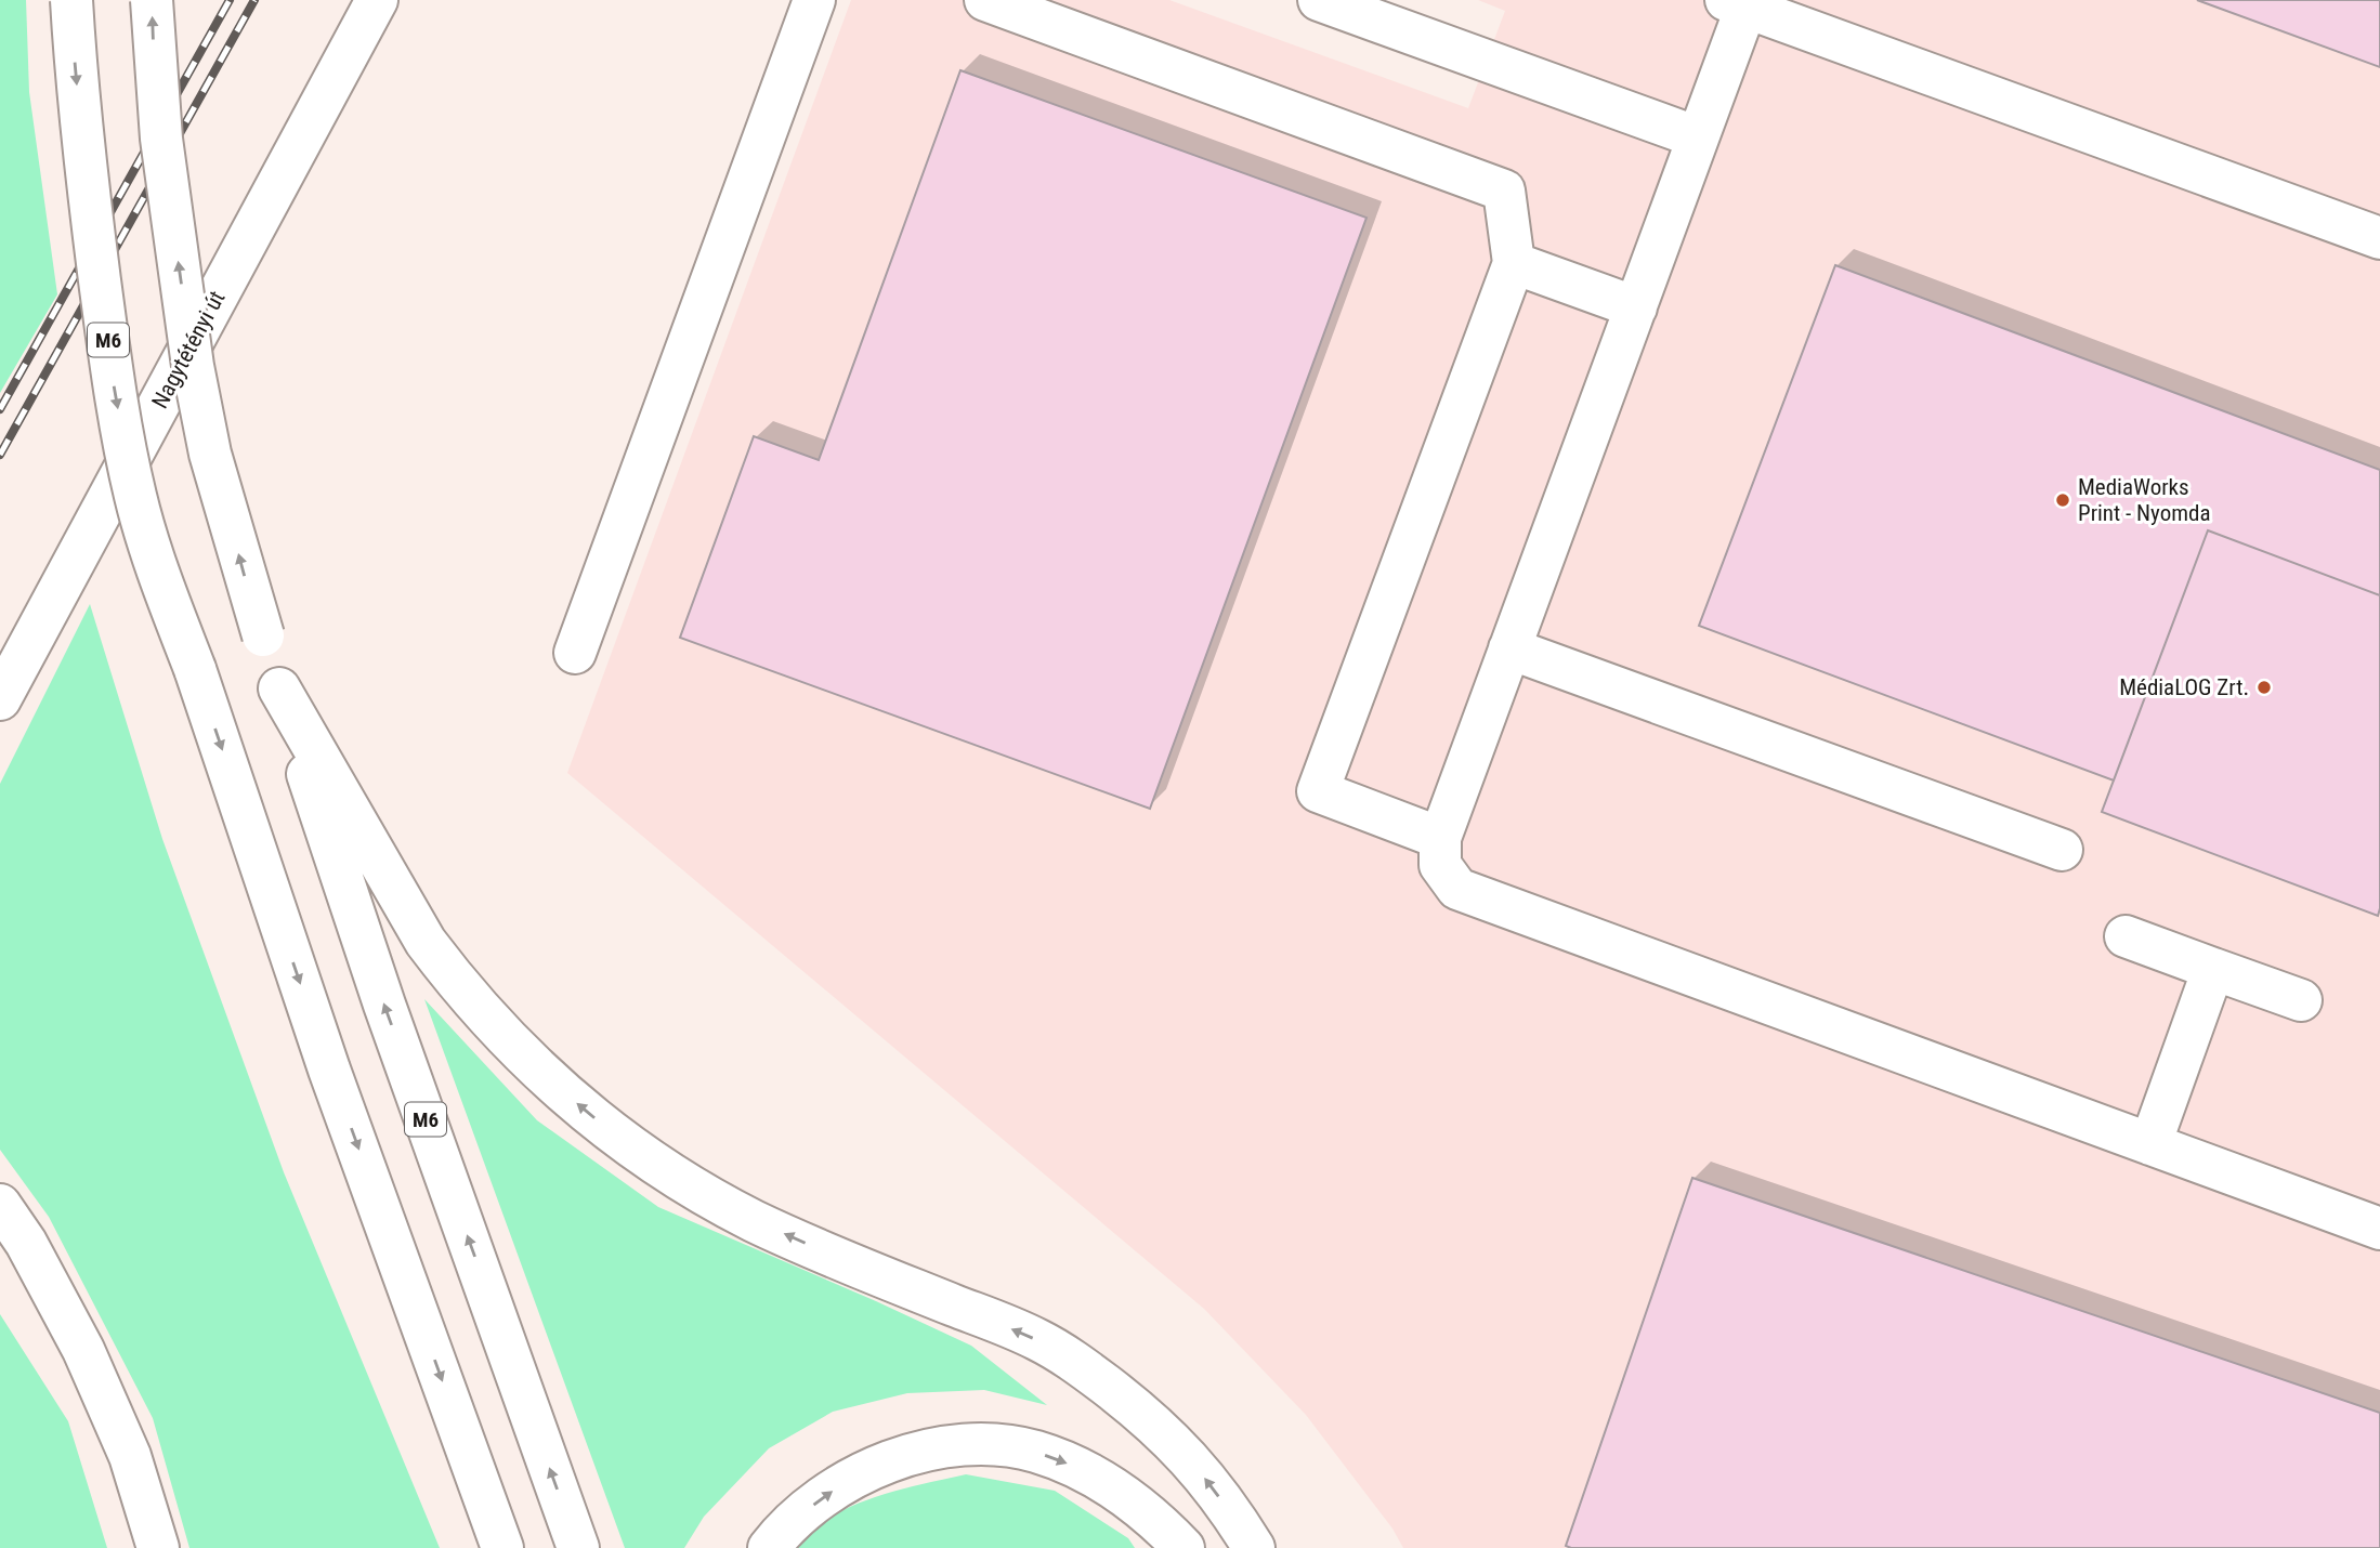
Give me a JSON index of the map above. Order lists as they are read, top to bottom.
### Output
{
  "streets": {
    "main road": ["M6", "Nagytétényi út"]
  },
  "places": ["MediaWorks Print - Nyomda", "MédiaLOG Zrt."]
}
